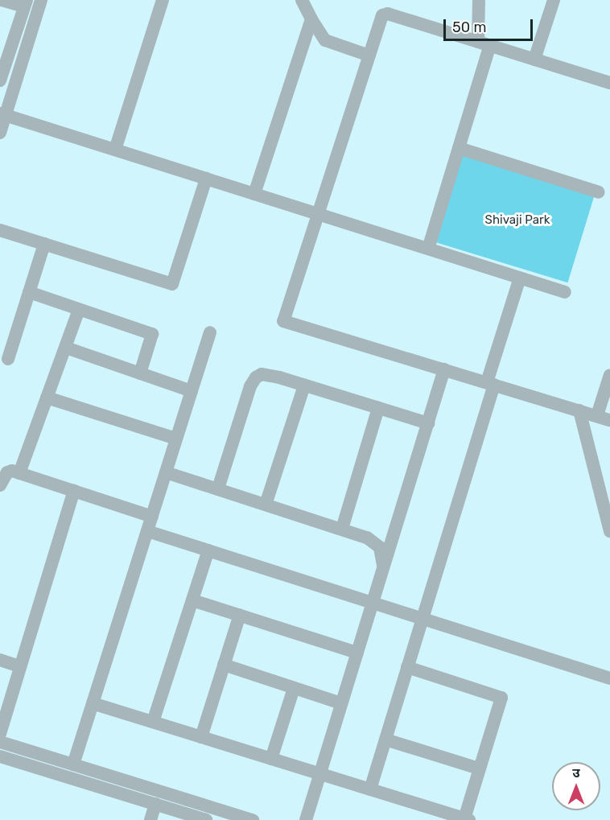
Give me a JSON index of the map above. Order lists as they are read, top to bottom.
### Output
{
  "parks": ["Shivaji Park"],
  "scale_bar": "50 m",
  "north": "top"
}
